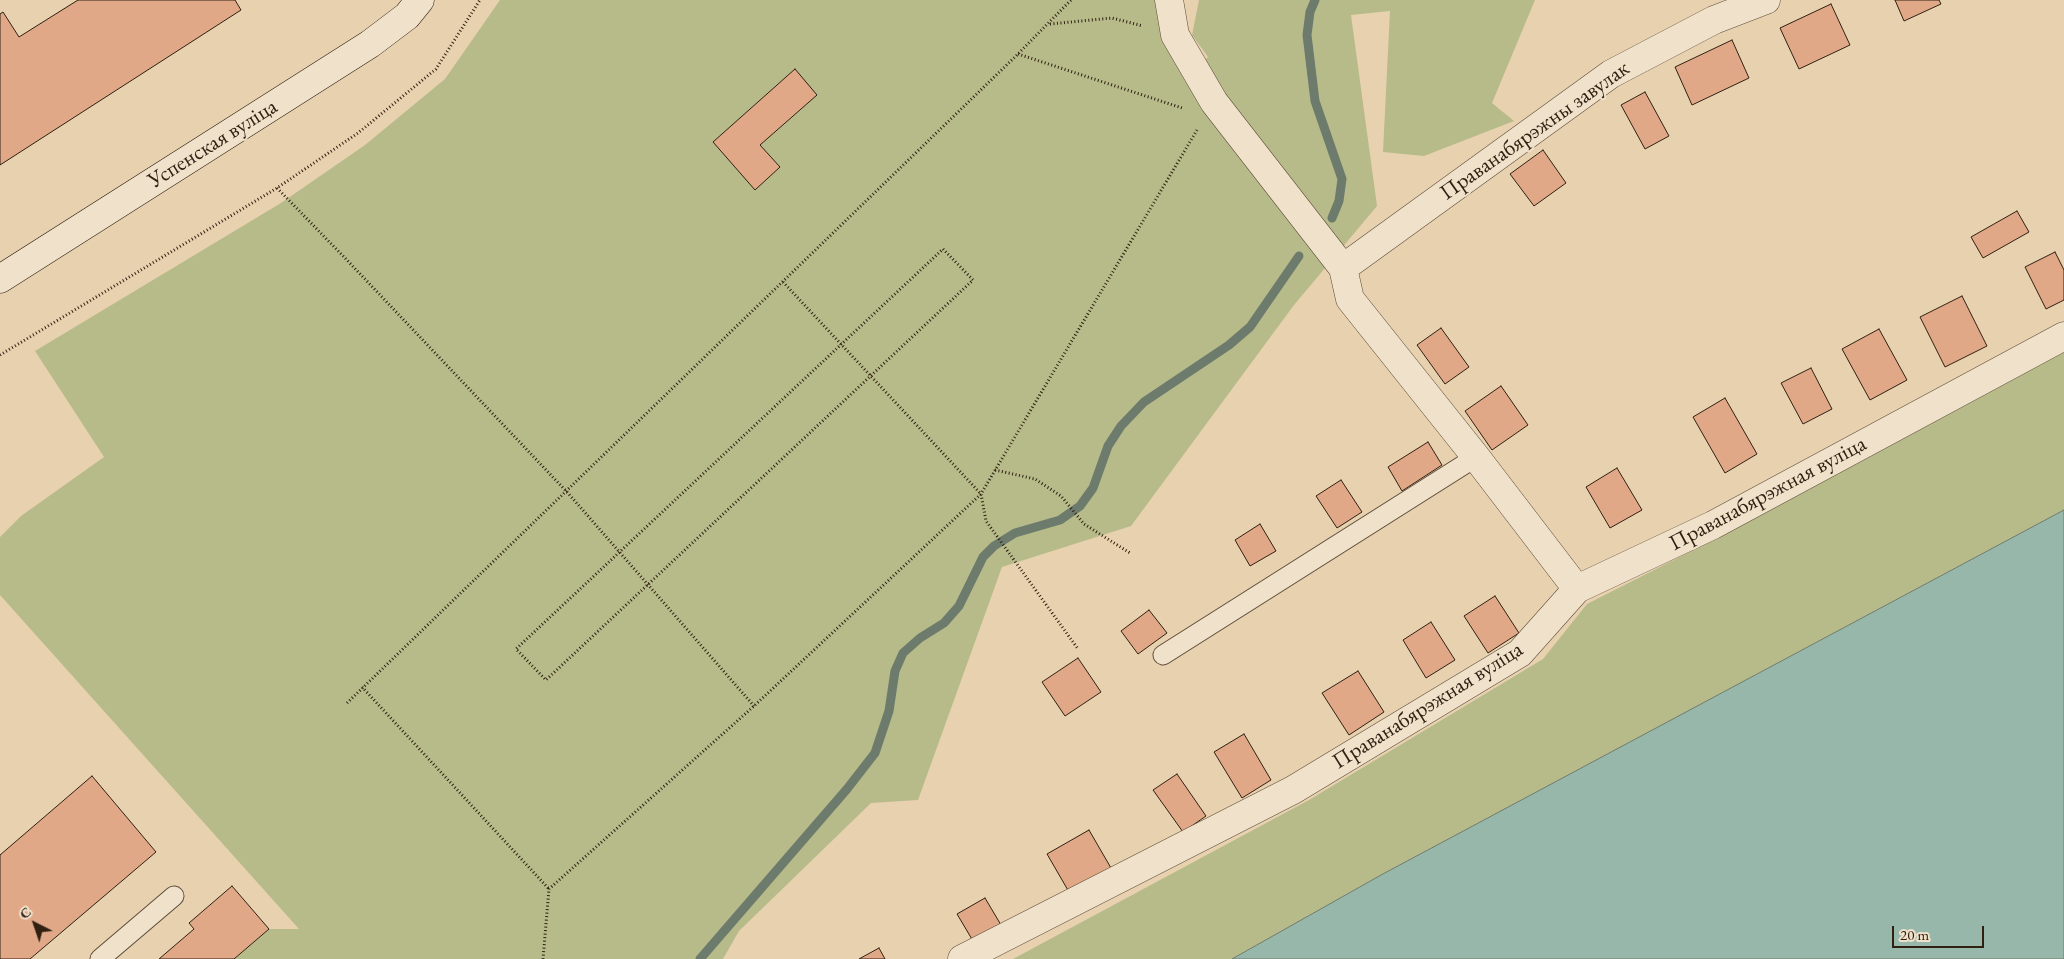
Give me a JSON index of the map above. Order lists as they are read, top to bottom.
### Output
{
  "streets": {
    "street": ["Праванабярэжны завулак", "Успенская вуліца", "Праванабярэжная вуліца"]
  },
  "scale_bar": "20 m",
  "north": "top left"
}
